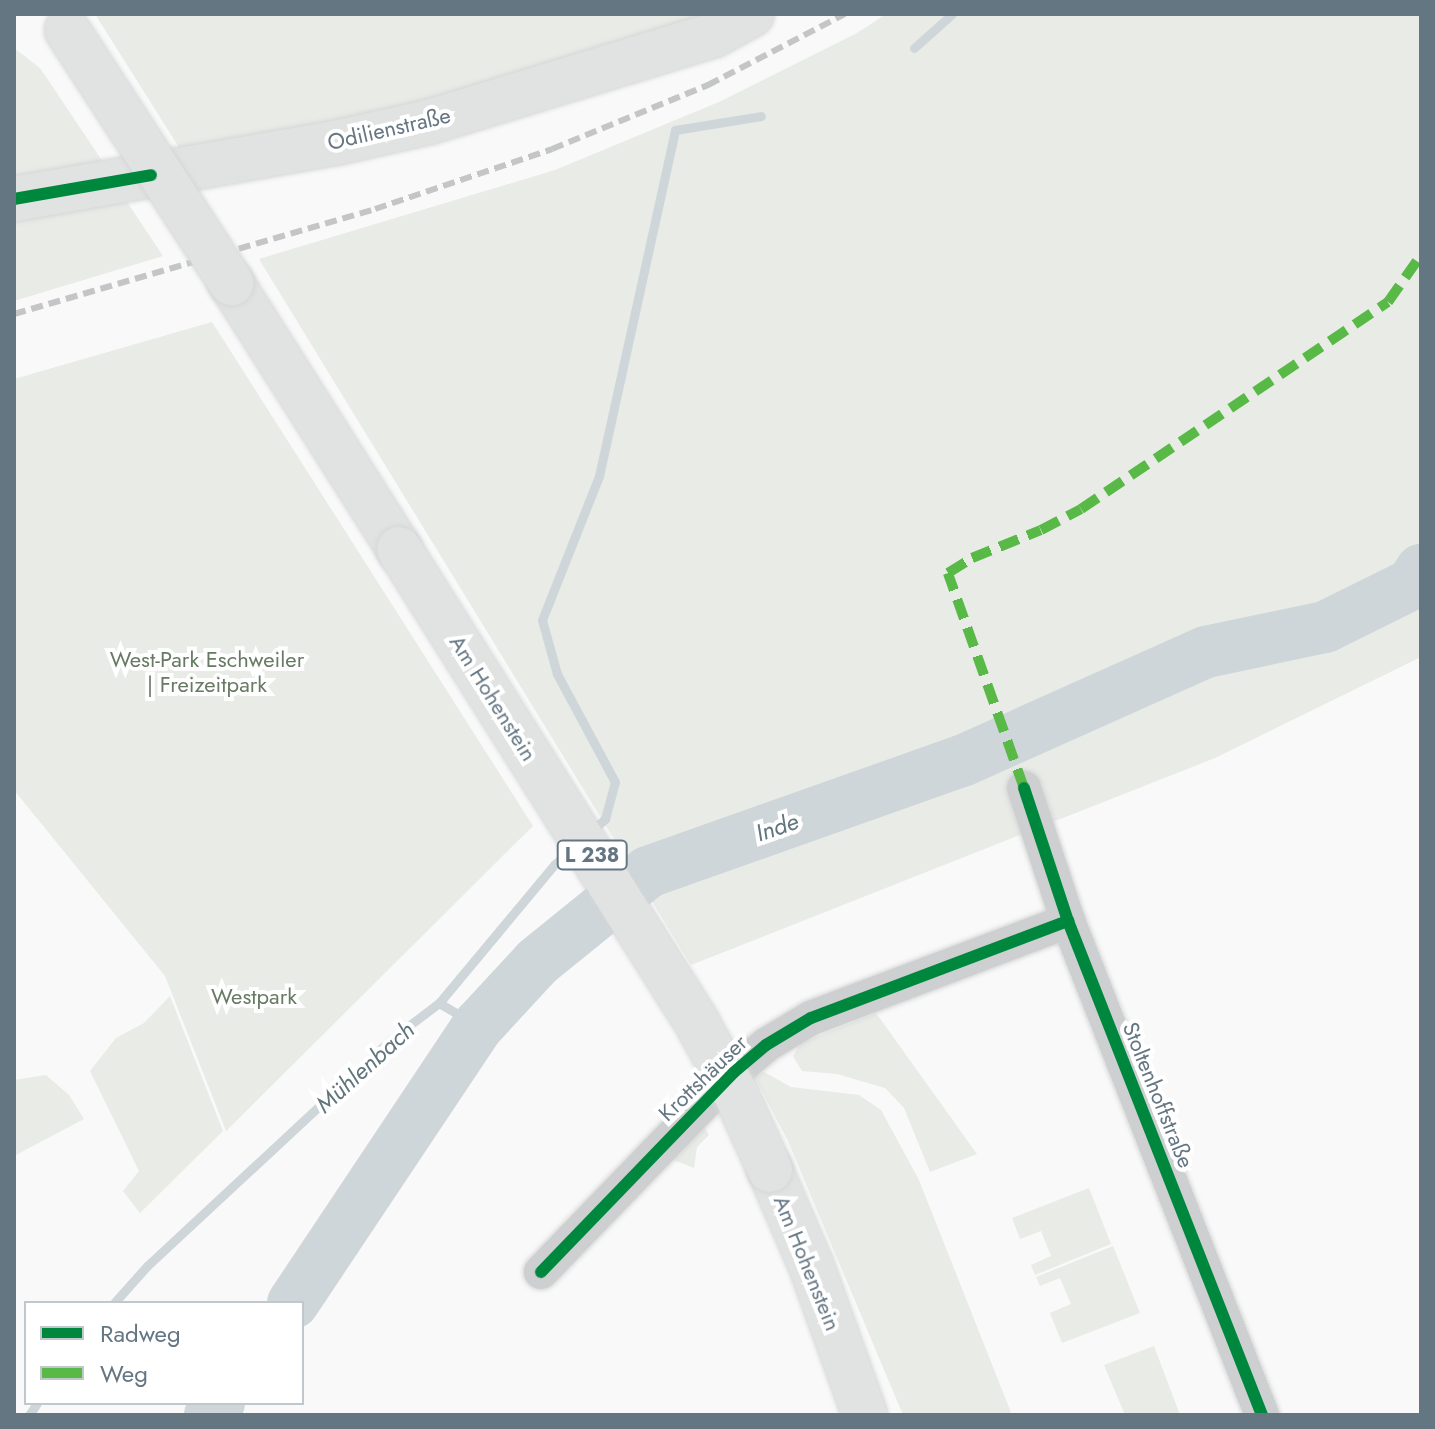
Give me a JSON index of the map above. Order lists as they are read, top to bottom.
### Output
{
  "streets": {
    "main road": ["Odilienstraße", "Am Hohenstein", "L 238"],
    "street": ["Krottshäuser", "Stoltenhoffstraße"]
  },
  "crossings": [
    ["Krottshäuser", "Stoltenhoffstraße"]
  ],
  "water": ["Inde", "Mühlenbach"],
  "parks": ["West-Park Eschweiler | Freizeitpark", "Westpark"],
  "legend": ["Radweg", "Weg"]
}
